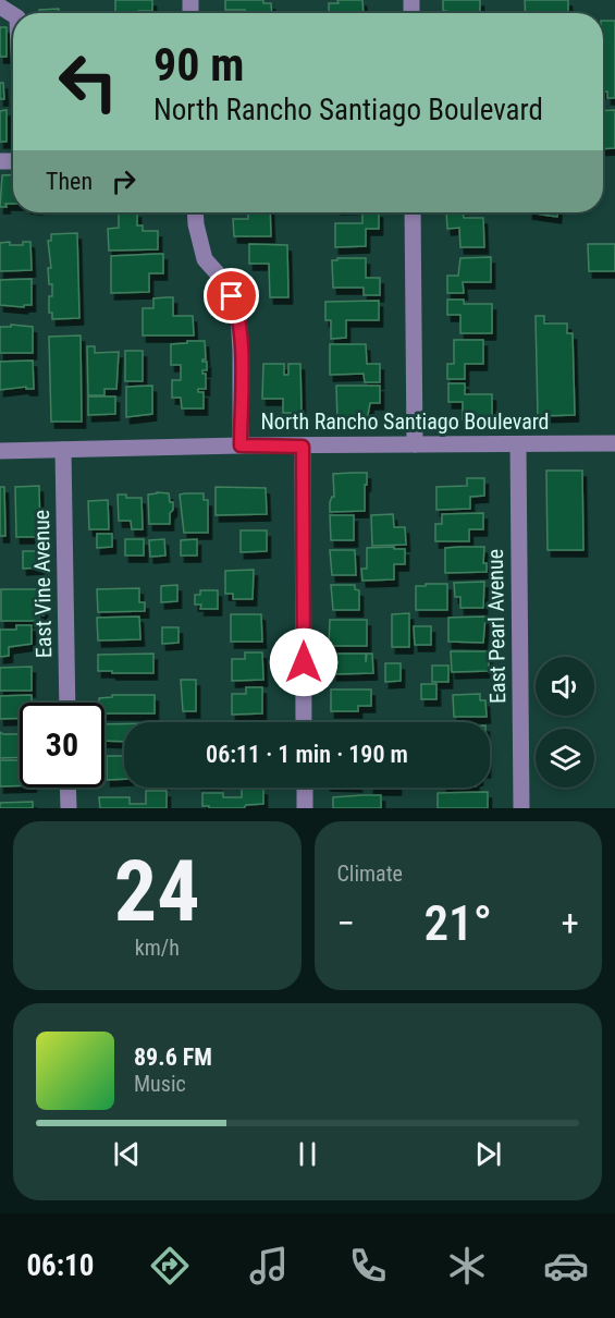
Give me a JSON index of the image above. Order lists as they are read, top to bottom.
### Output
{
  "streets": {
    "street": ["North Rancho Santiago Boulevard", "East Vine Avenue", "East Pearl Avenue"]
  },
  "crossings": [
    ["North Rancho Santiago Boulevard", "East Vine Avenue"],
    ["North Rancho Santiago Boulevard", "East Pearl Avenue"]
  ],
  "page": {
    "turn": ["90 m", "North Rancho Santiago Boulevard"],
    "then": "Then",
    "limit": "30",
    "trip": "06:11 · 1 min · 190 m",
    "tile": [
      ["24", "km/h"],
      "Climate"
    ],
    "heat": ["−", "21°", "+"],
    "song": ["89.6 FM", "Music"],
    "tabs": "06:10"
  }
}
